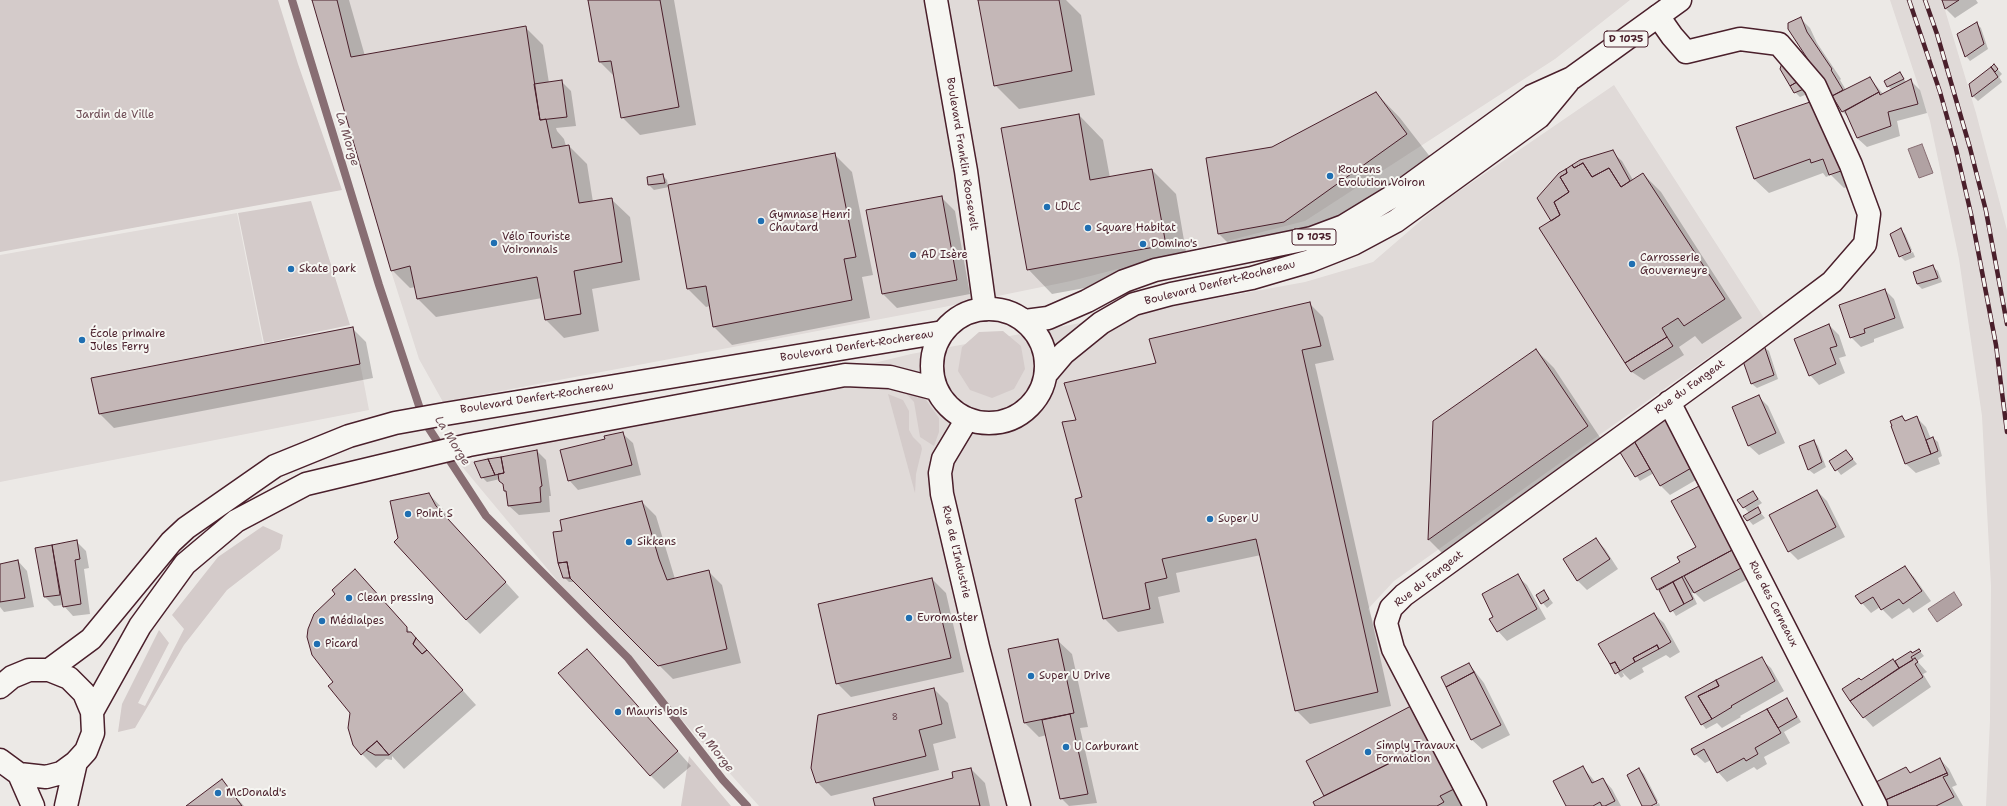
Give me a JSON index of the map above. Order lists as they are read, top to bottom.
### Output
{
  "streets": {
    "main road": [
      "D 1075",
      "Boulevard Franklin Roosevelt",
      "Boulevard Denfert-Rochereau",
      "Rue du Fangeat",
      "Rue de l'Industrie",
      "Rue des Cerneaux"
    ]
  },
  "crossings": [
    ["Boulevard Franklin Roosevelt", "Boulevard Denfert-Rochereau"],
    ["Boulevard Franklin Roosevelt", "Rue de l'Industrie"],
    ["Boulevard Denfert-Rochereau", "Rue du Fangeat"],
    ["Boulevard Denfert-Rochereau", "Rue de l'Industrie"],
    ["Rue du Fangeat", "Rue des Cerneaux"]
  ],
  "water": ["La Morge"],
  "parks": ["Jardin de Ville"],
  "places": [
    "Routens Evolution Voiron",
    "LDLC",
    "Gymnase Henri Chautard",
    "Square Habitat",
    "Vélo Touriste Voironnais",
    "Domino's",
    "AD Isère",
    "Carrosserie Gouverneyre",
    "Skate park",
    "École primaire Jules Ferry",
    "Point S",
    "Super U",
    "Sikkens",
    "Clean pressing",
    "Euromaster",
    "Médialpes",
    "Picard",
    "Super U Drive",
    "Mauris bois",
    "U Carburant",
    "Simply Travaux Formation",
    "McDonald's"
  ],
  "house_numbers": ["8"]
}
